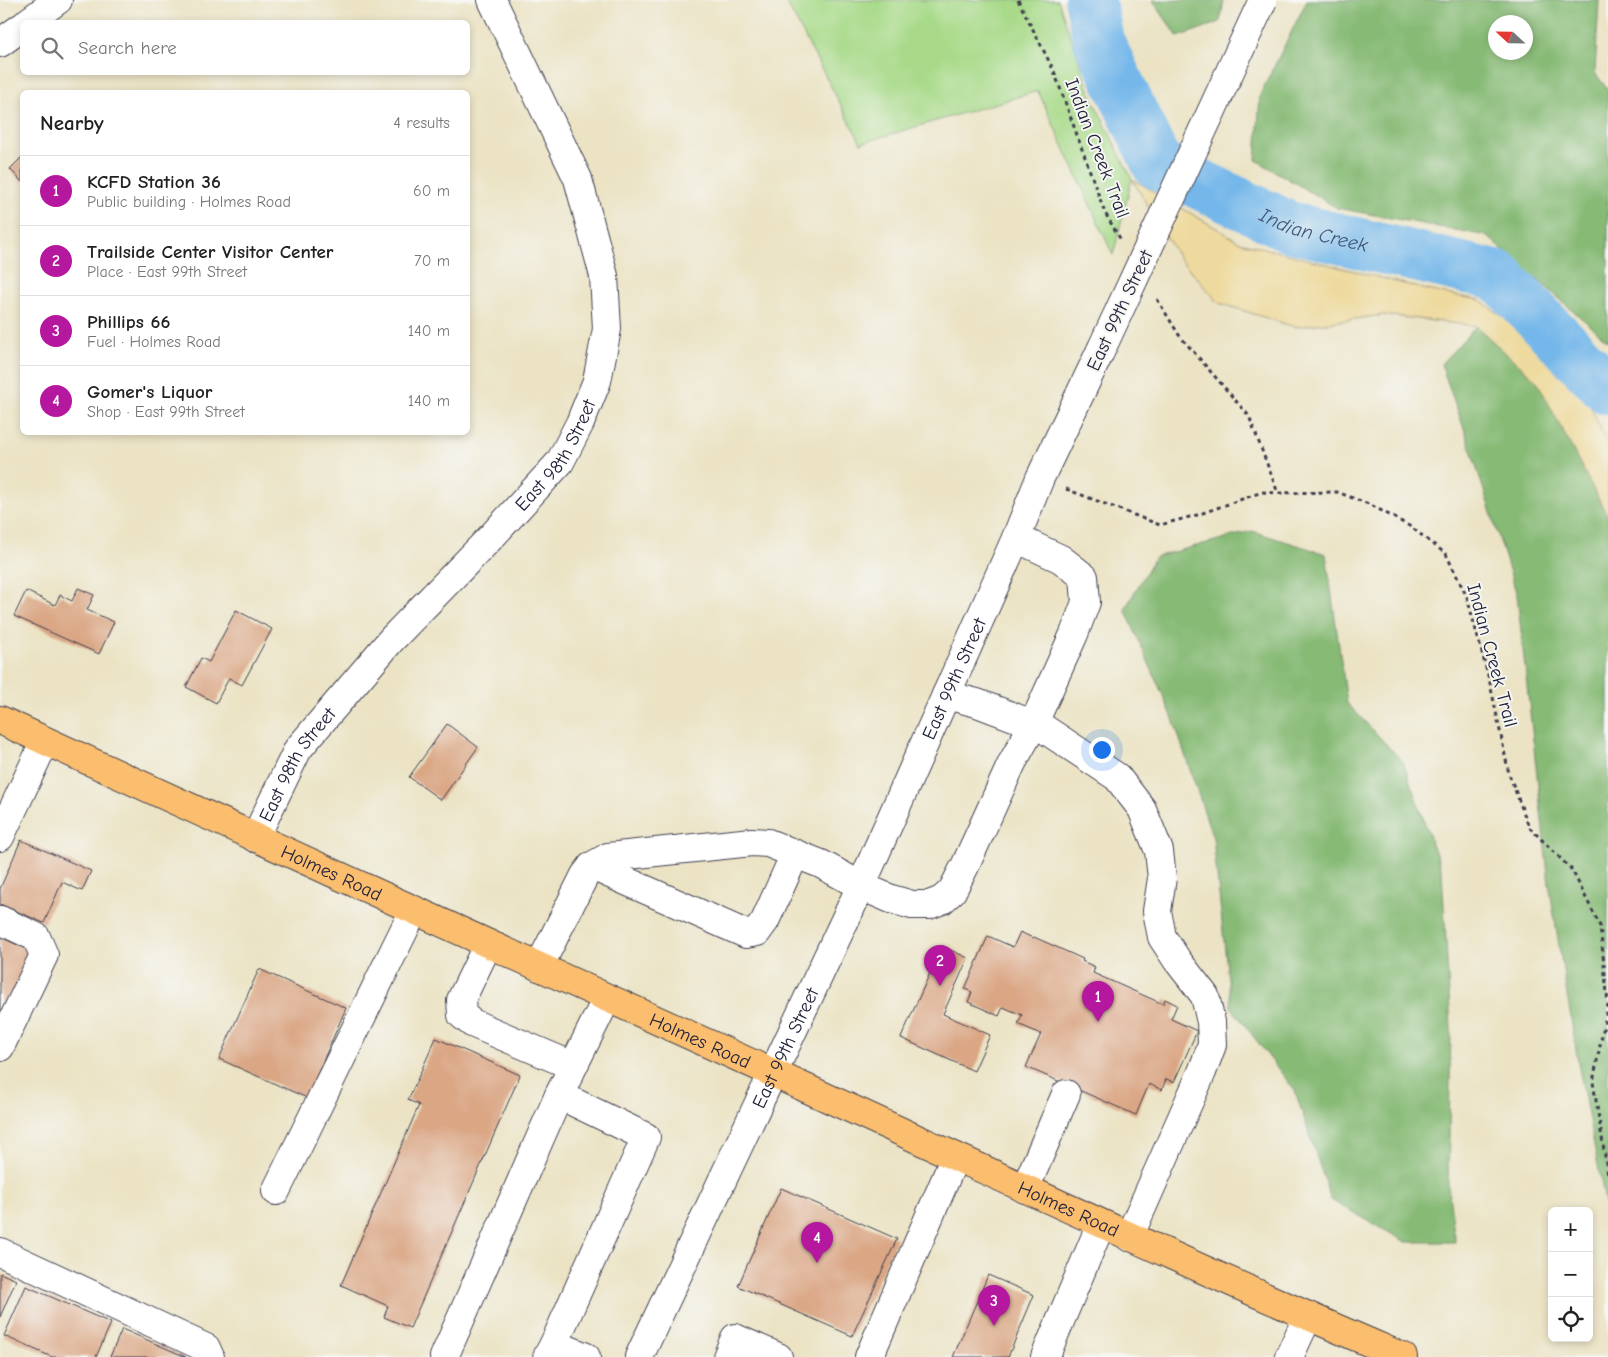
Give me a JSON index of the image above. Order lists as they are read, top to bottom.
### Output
{
  "streets": {
    "main road": ["Holmes Road"],
    "street": ["East 99th Street", "East 98th Street"],
    "path": ["Indian Creek Trail"]
  },
  "crossings": [
    ["Indian Creek Trail", "East 99th Street"],
    ["East 99th Street", "Holmes Road"],
    ["East 98th Street", "Holmes Road"]
  ],
  "water": ["Indian Creek"],
  "north": "left",
  "page": {
    "search": "Search here",
    "heading": ["Nearby", "4 results"],
    "list": [
      {
        "mark": "1",
        "name": "KCFD Station 36",
        "note": "Public building · Holmes Road",
        "value": "60 m"
      },
      {
        "mark": "2",
        "name": "Trailside Center Visitor Center",
        "note": "Place · East 99th Street",
        "value": "70 m"
      },
      {
        "mark": "3",
        "name": "Phillips 66",
        "note": "Fuel · Holmes Road",
        "value": "140 m"
      },
      {
        "mark": "4",
        "name": "Gomer's Liquor",
        "note": "Shop · East 99th Street",
        "value": "140 m"
      }
    ],
    "pins": [
      "2",
      "1",
      "4",
      "3"
    ],
    "map_buttons": ["+", "−"]
  }
}
